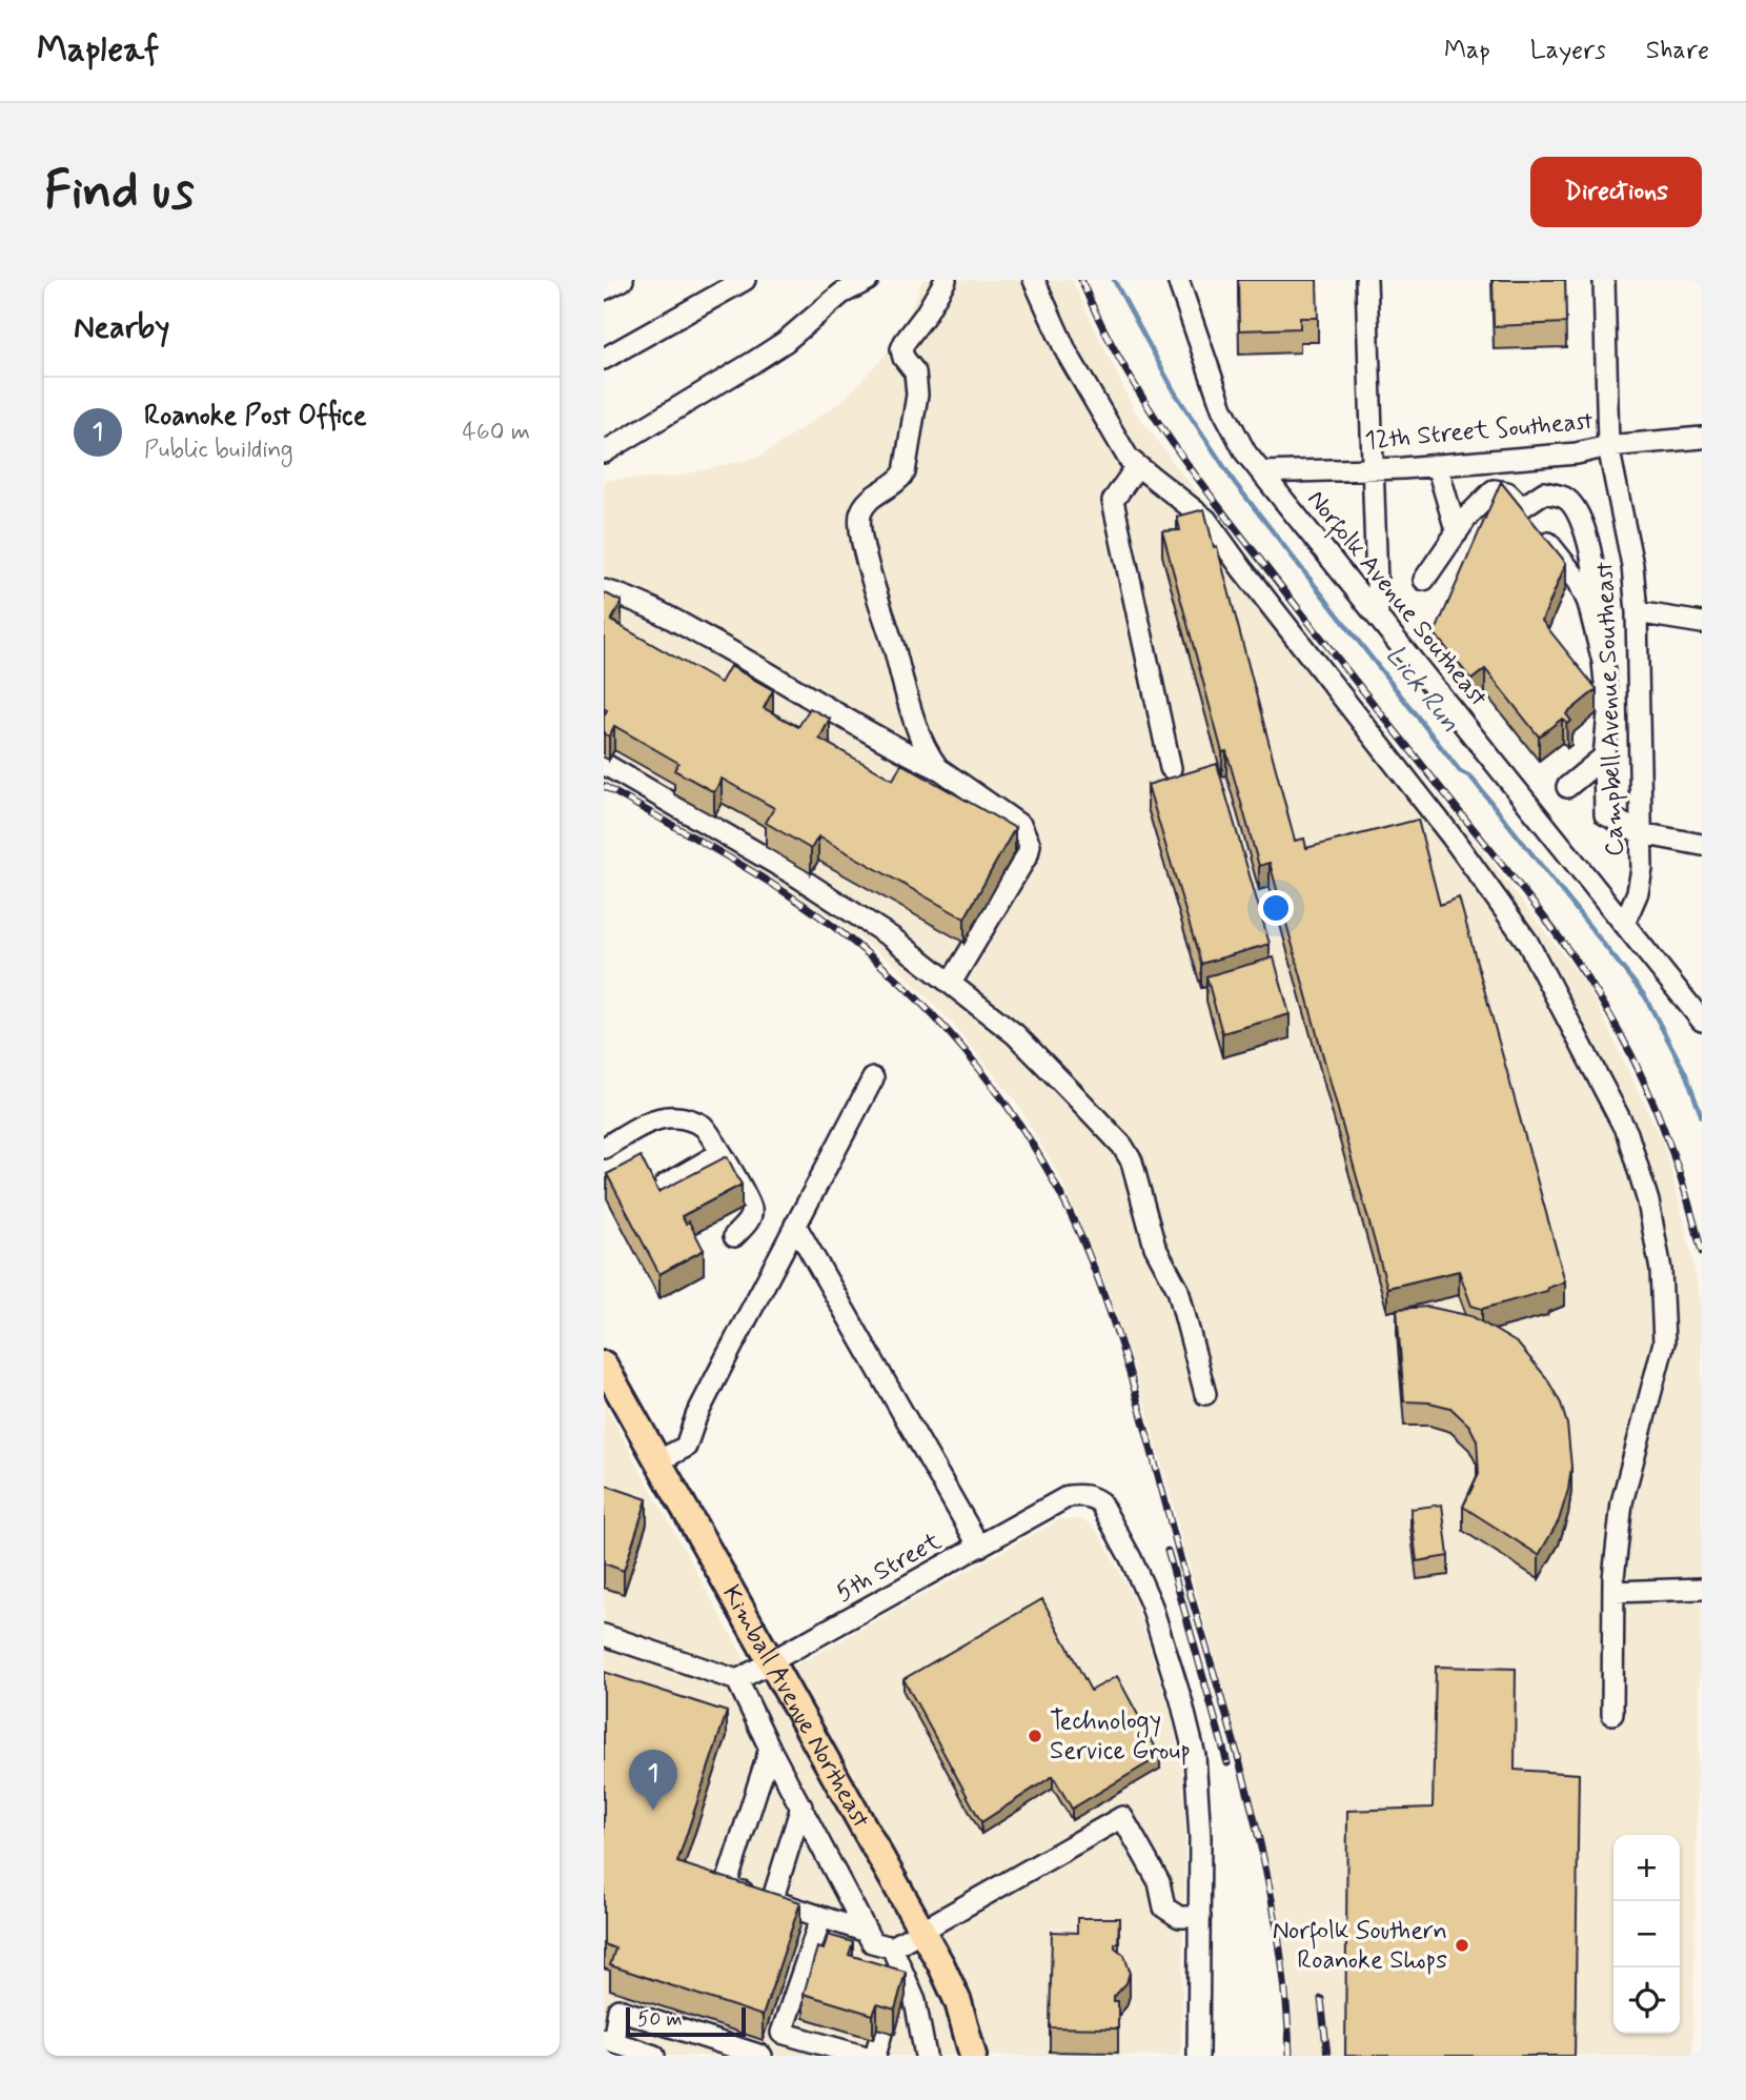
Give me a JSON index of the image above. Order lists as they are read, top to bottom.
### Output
{
  "streets": {
    "main road": ["Kimball Avenue Northeast"],
    "street": [
      "12th Street Southeast",
      "Norfolk Avenue Southeast",
      "Campbell Avenue Southeast",
      "5th Street"
    ]
  },
  "crossings": [
    ["12th Street Southeast", "Norfolk Avenue Southeast"],
    ["12th Street Southeast", "Campbell Avenue Southeast"],
    ["Norfolk Avenue Southeast", "Campbell Avenue Southeast"],
    ["5th Street", "Kimball Avenue Northeast"]
  ],
  "water": ["Lick Run"],
  "places": ["Technology Service Group", "Norfolk Southern Roanoke Shops"],
  "scale_bar": "50 m",
  "page": {
    "header": "Mapleaf",
    "nav": ["Map", "Layers", "Share"],
    "buttons": "Directions",
    "title": "Find us",
    "heading": "Nearby",
    "list": [
      {
        "mark": "1",
        "name": "Roanoke Post Office",
        "note": "Public building",
        "value": "460 m"
      }
    ],
    "pins": "1",
    "map_buttons": ["+", "−"],
    "scale": "50 m"
  }
}
